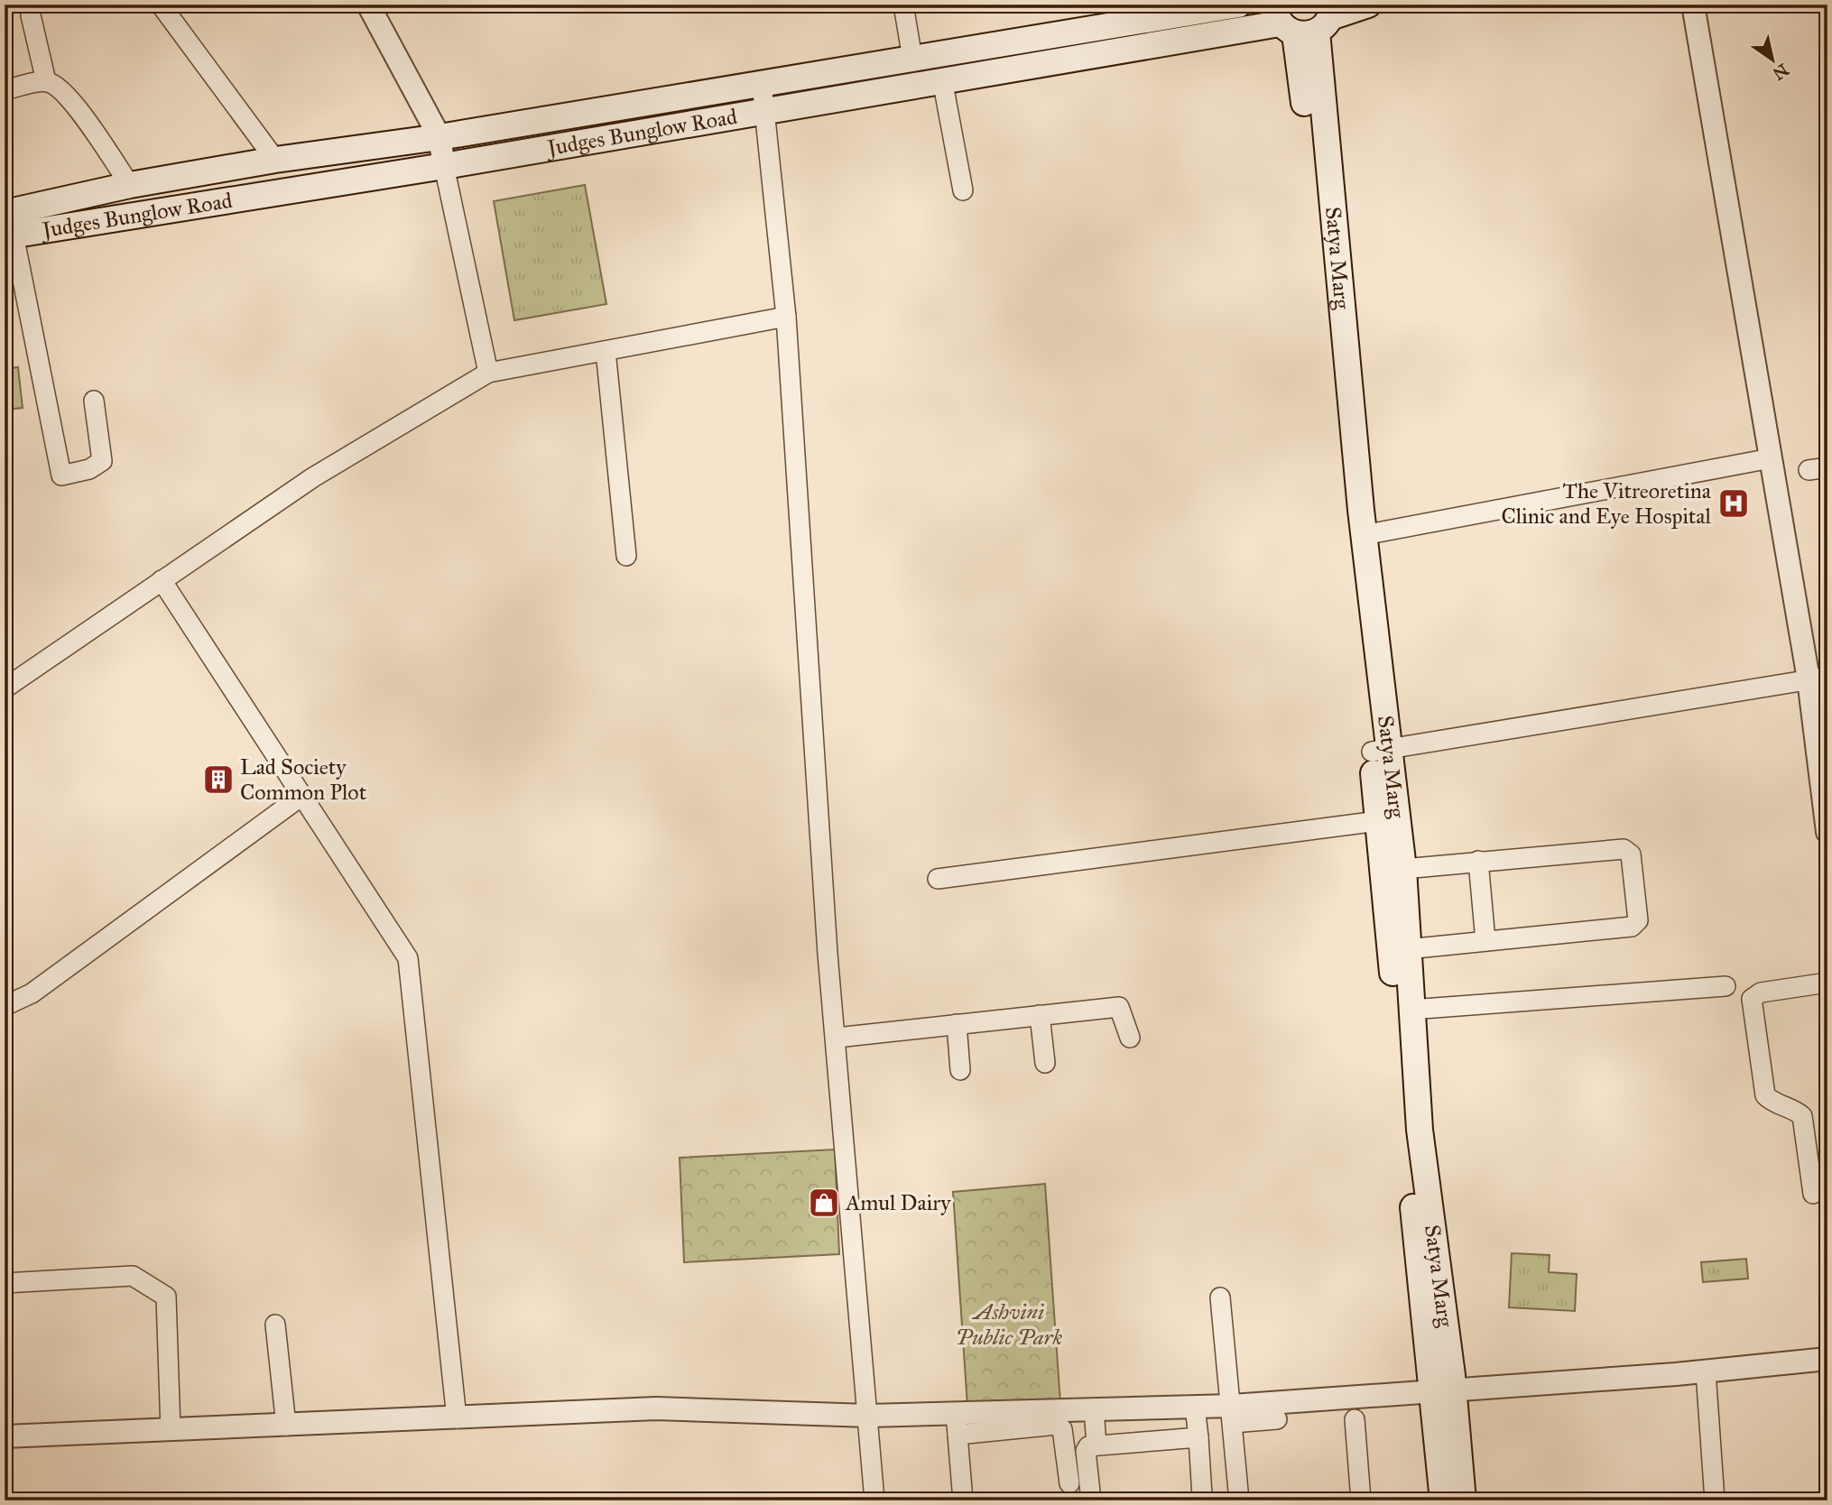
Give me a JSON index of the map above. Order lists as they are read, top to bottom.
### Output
{
  "streets": {
    "main road": ["Judges Bunglow Road", "Satya Marg"]
  },
  "crossings": [
    ["Judges Bunglow Road", "Satya Marg"]
  ],
  "parks": ["Ashvini Public Park"],
  "places": {
    "hospital": ["The Vitreoretina Clinic and Eye Hospital"],
    "building": ["Lad Society Common Plot"],
    "shop": ["Amul Dairy"]
  },
  "north": "bottom right"
}
